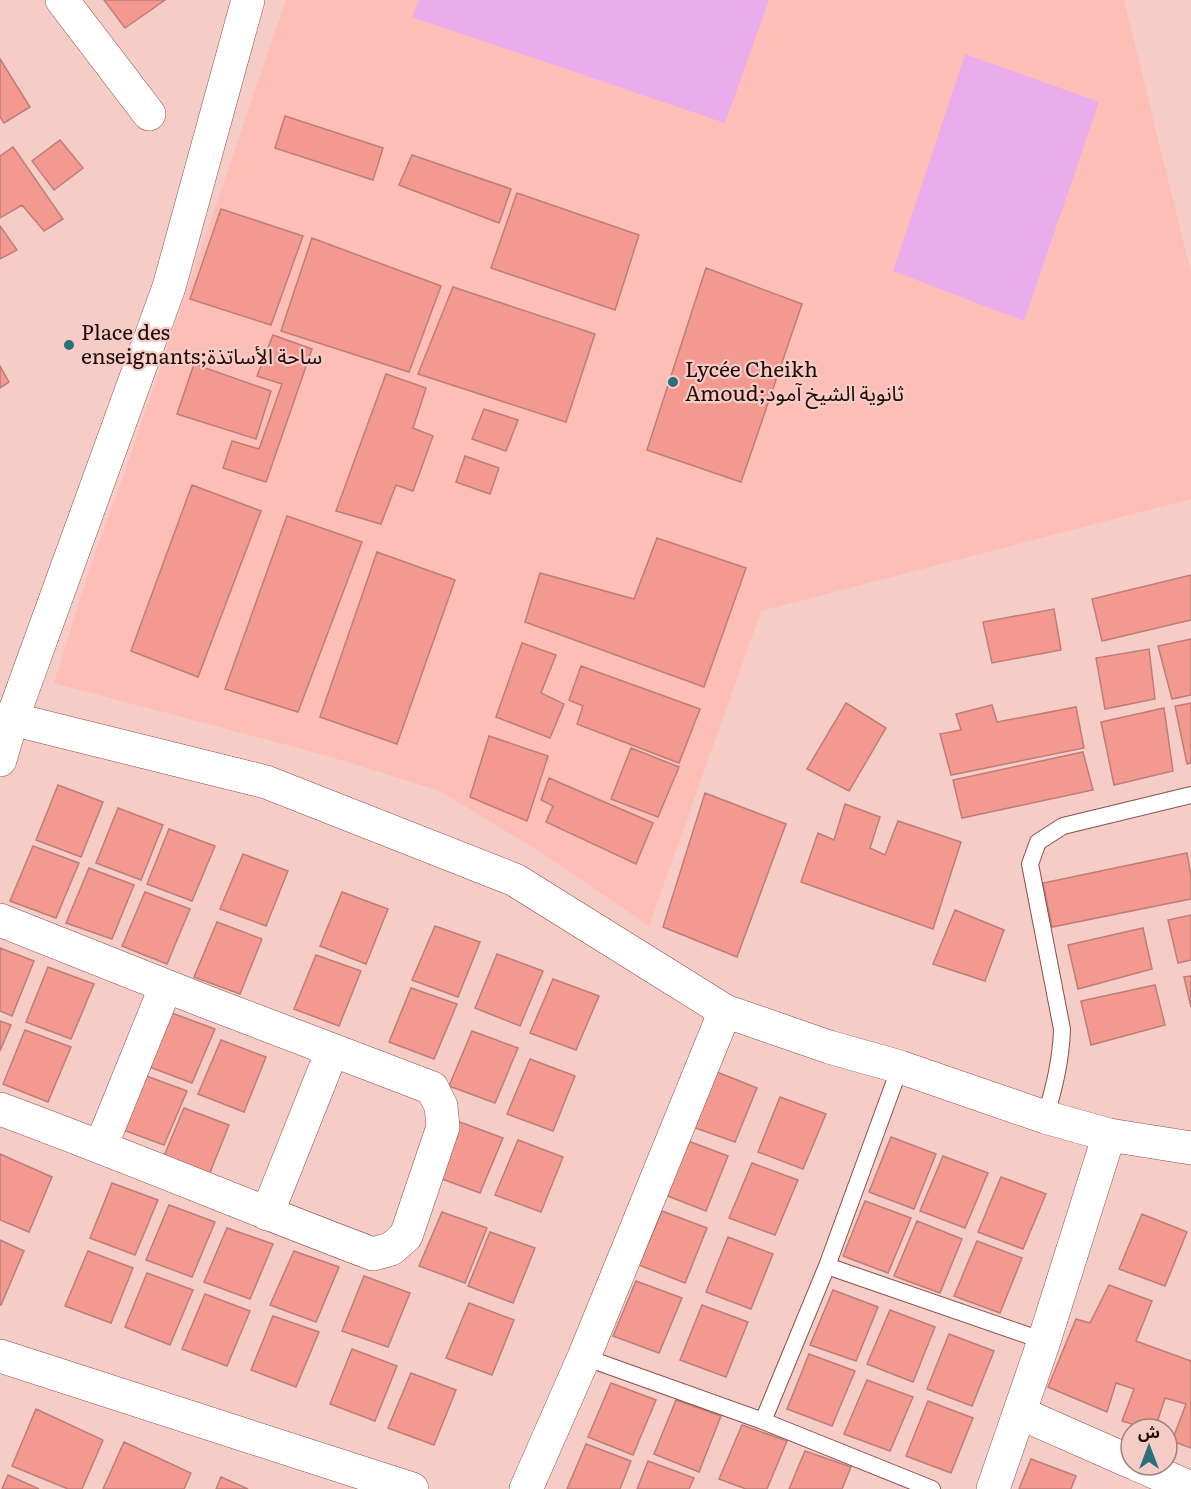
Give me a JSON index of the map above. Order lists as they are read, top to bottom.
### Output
{
  "places": ["Place des enseignants;ساحة الأساتذة", "Lycée Cheikh Amoud;ثانوية الشيخ آمود"],
  "north": "top"
}
